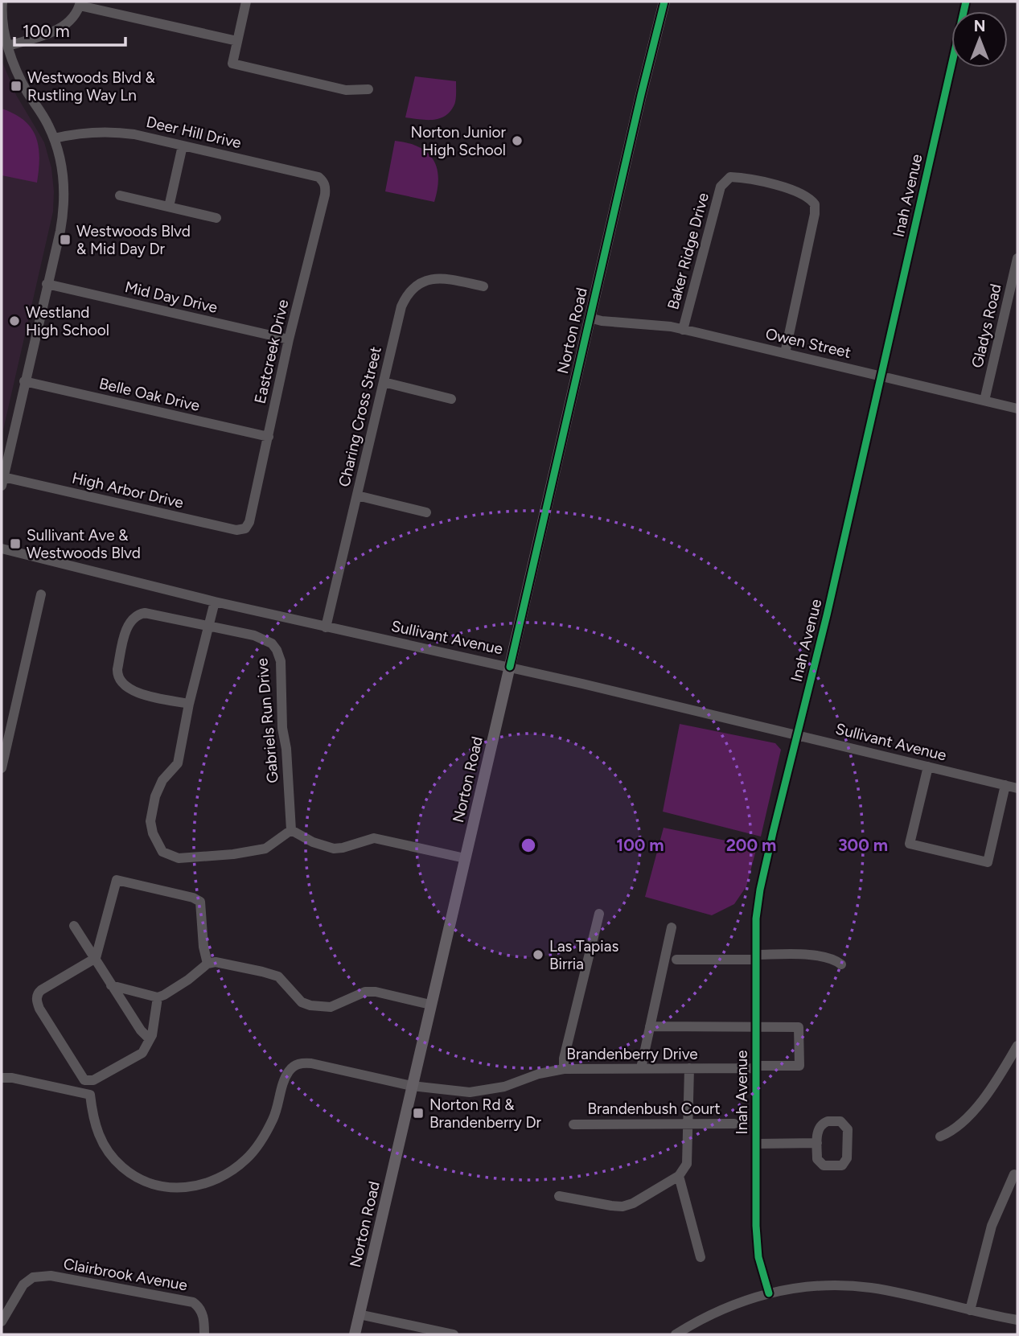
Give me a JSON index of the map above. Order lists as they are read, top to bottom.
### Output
{
  "streets": {
    "main road": ["Norton Road"],
    "street": [
      "Deer Hill Drive",
      "Inah Avenue",
      "Baker Ridge Drive",
      "Mid Day Drive",
      "Gladys Road",
      "Owen Street",
      "Eastcreek Drive",
      "Belle Oak Drive",
      "Charing Cross Street",
      "High Arbor Drive",
      "Sullivant Avenue",
      "Gabriels Run Drive",
      "Brandenberry Drive",
      "Brandenbush Court",
      "Clairbrook Avenue"
    ]
  },
  "crossings": [
    ["Deer Hill Drive", "Eastcreek Drive"],
    ["Inah Avenue", "Owen Street"],
    ["Inah Avenue", "Sullivant Avenue"],
    ["Inah Avenue", "Brandenberry Drive"],
    ["Baker Ridge Drive", "Owen Street"],
    ["Mid Day Drive", "Eastcreek Drive"],
    ["Gladys Road", "Owen Street"],
    ["Norton Road", "Owen Street"],
    ["Norton Road", "Sullivant Avenue"],
    ["Norton Road", "Brandenberry Drive"],
    ["Eastcreek Drive", "Belle Oak Drive"],
    ["Eastcreek Drive", "High Arbor Drive"],
    ["Charing Cross Street", "Sullivant Avenue"]
  ],
  "places": {
    "transit": [
      "Westwoods Blvd & Rustling Way Ln",
      "Westwoods Blvd & Mid Day Dr",
      "Sullivant Ave & Westwoods Blvd",
      "Norton Rd & Brandenberry Dr"
    ],
    "other": ["Norton Junior High School", "Westland High School", "Las Tapias Birria"]
  },
  "scale_bar": "100 m",
  "north": "top",
  "rings": ["100 m", "200 m", "300 m"]
}
